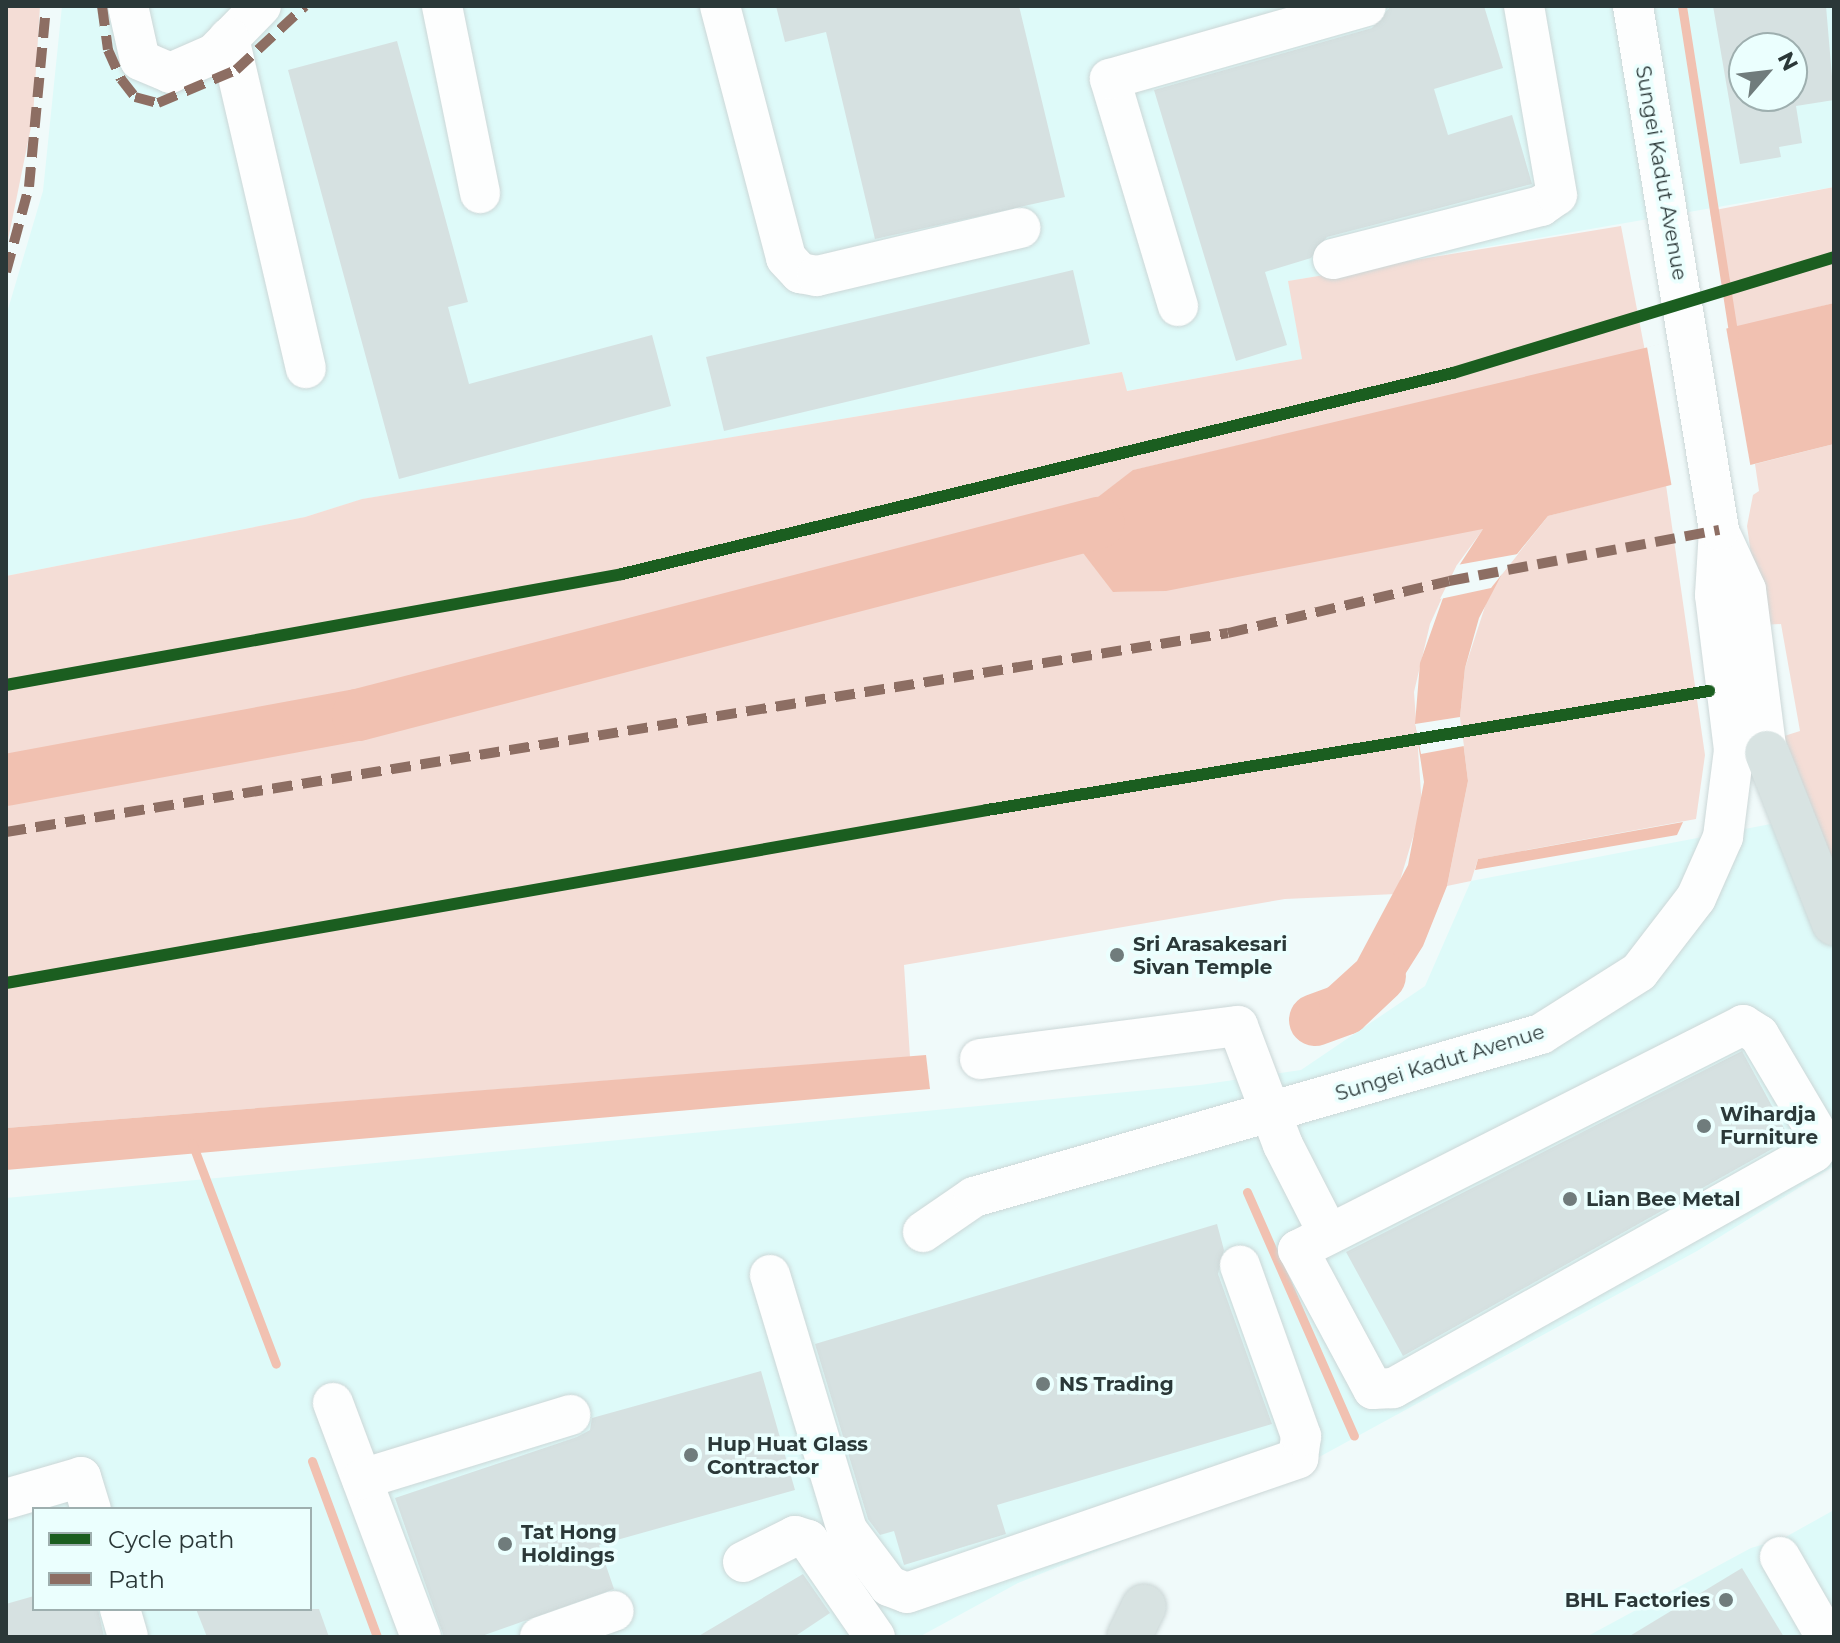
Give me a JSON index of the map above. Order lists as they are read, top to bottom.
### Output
{
  "streets": {
    "street": ["Sungei Kadut Avenue"]
  },
  "places": [
    "Sri Arasakesari Sivan Temple",
    "Wihardja Furniture",
    "Lian Bee Metal",
    "NS Trading",
    "Hup Huat Glass Contractor",
    "Tat Hong Holdings",
    "BHL Factories"
  ],
  "legend": ["Cycle path", "Path"],
  "north": "top right"
}
